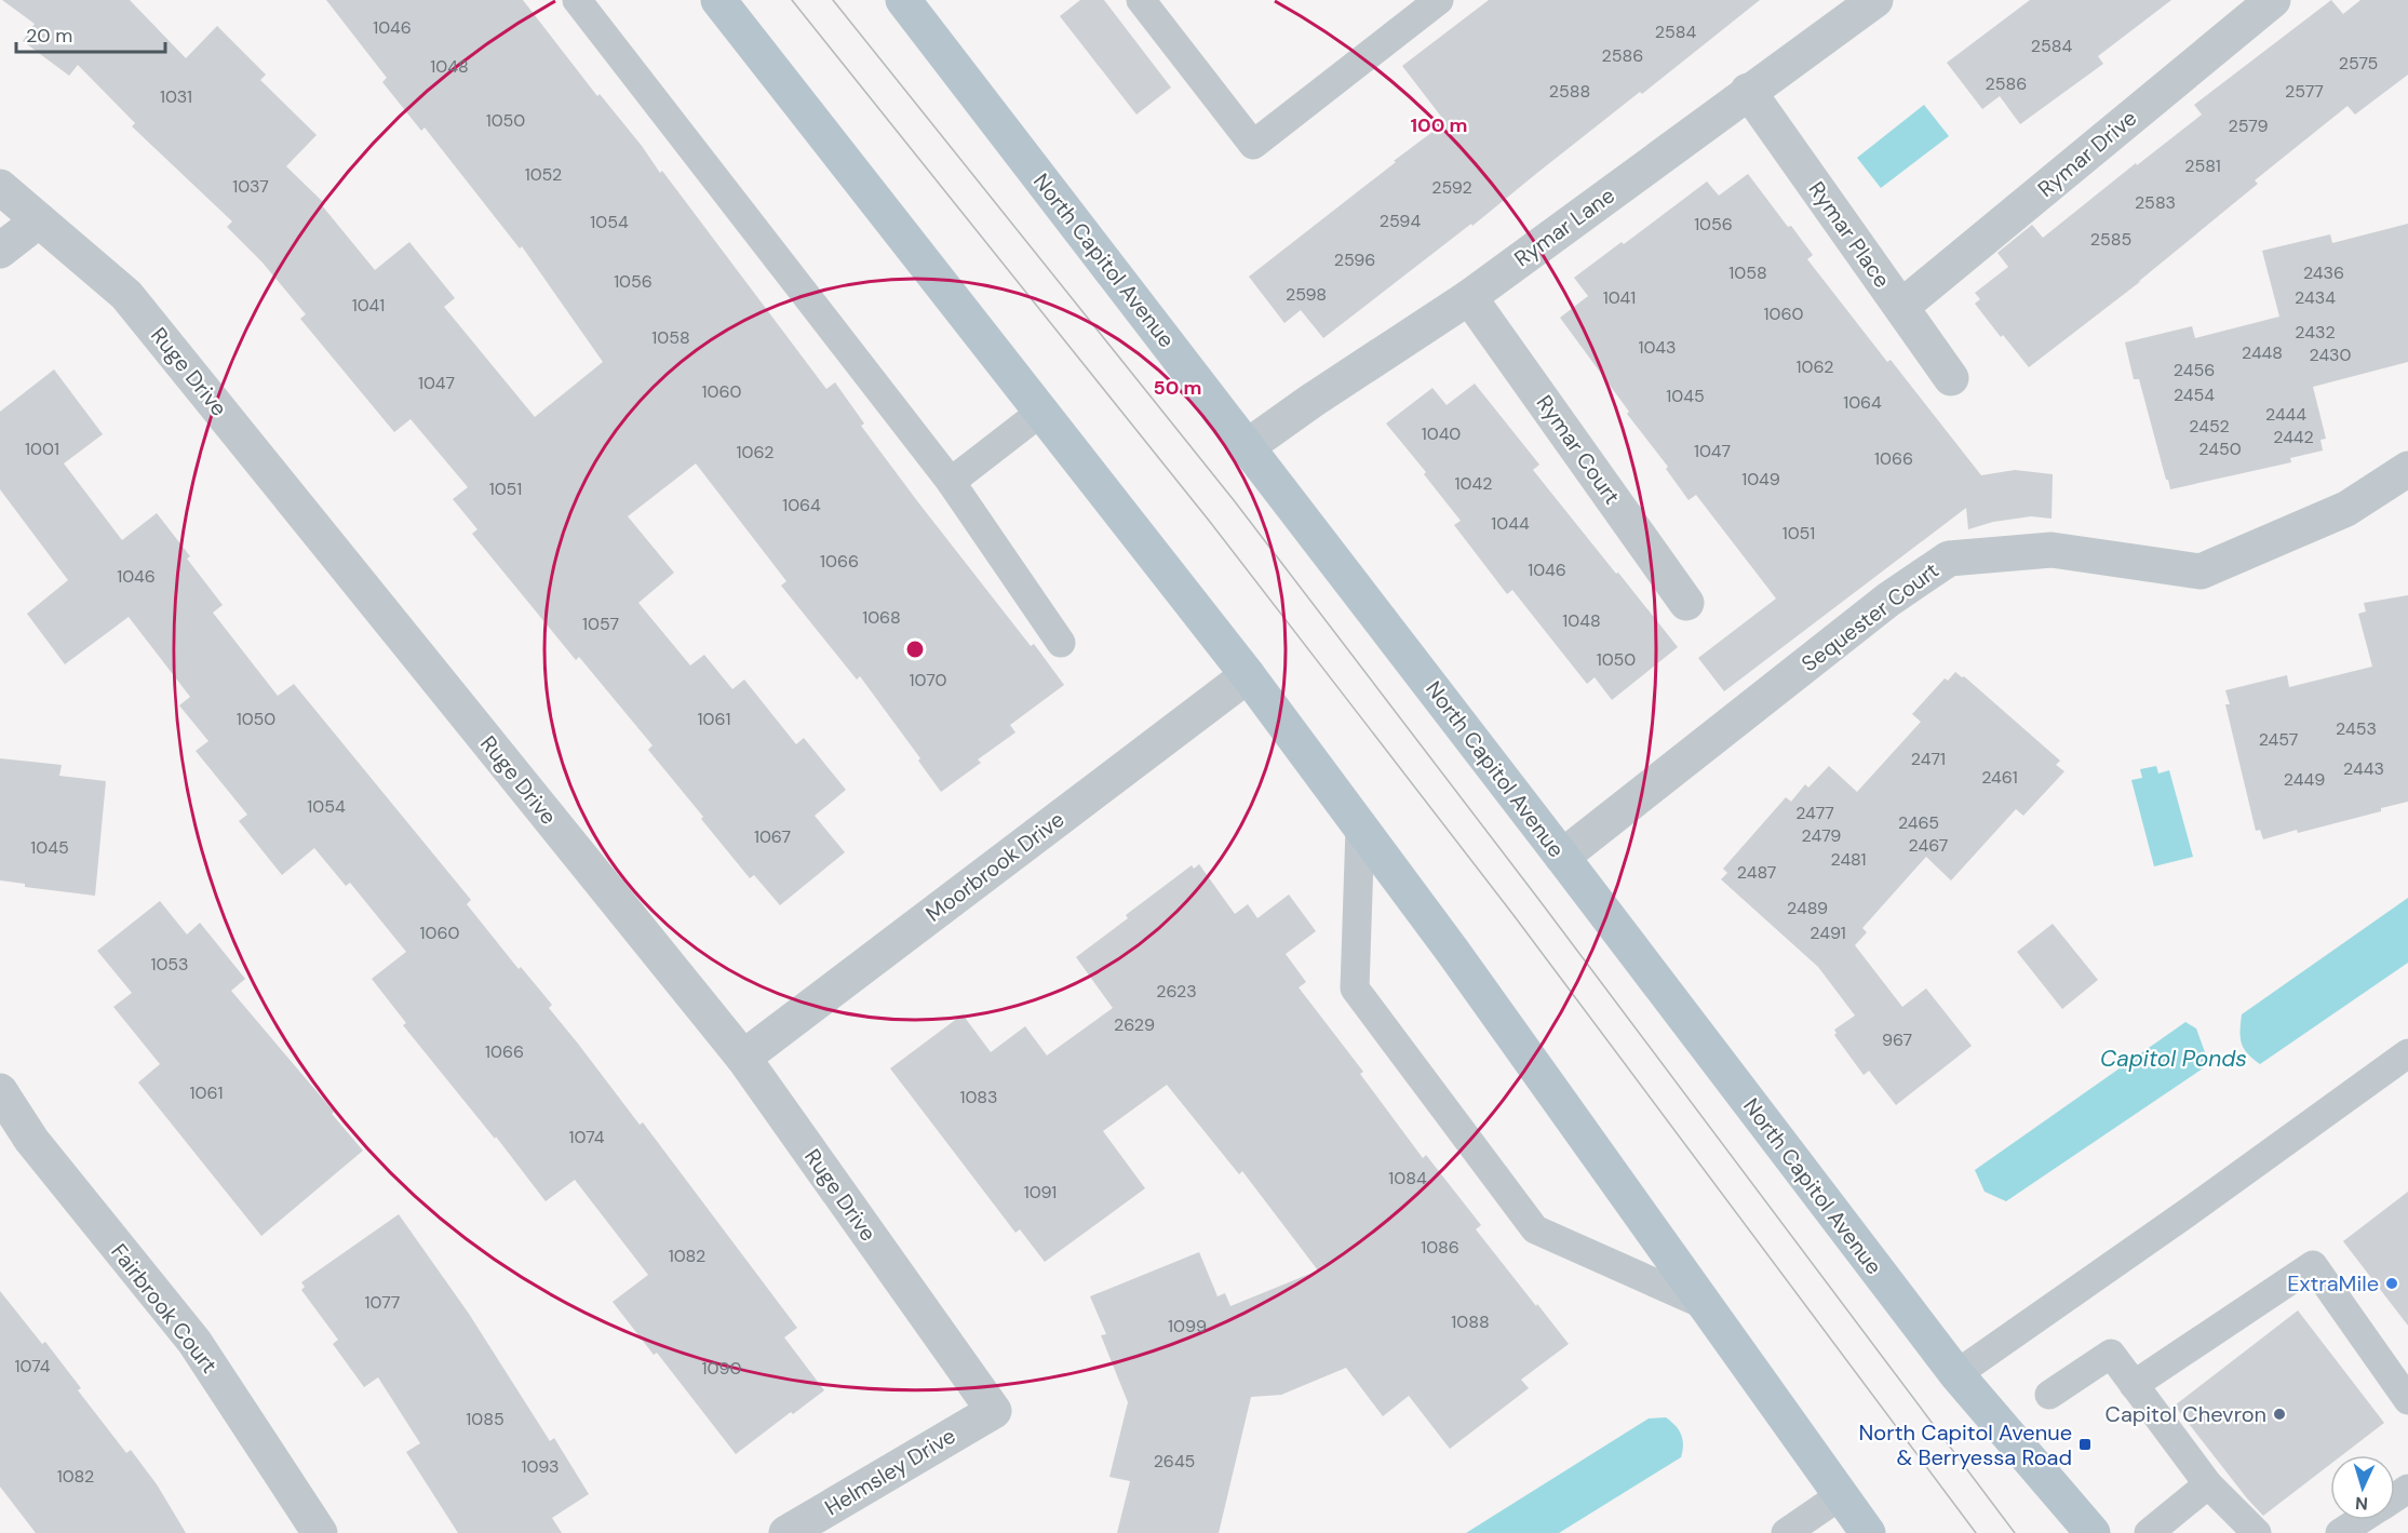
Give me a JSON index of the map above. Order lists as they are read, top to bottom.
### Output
{
  "streets": {
    "main road": ["North Capitol Avenue"],
    "street": [
      "Rymar Drive",
      "Rymar Lane",
      "Rymar Place",
      "Ruge Drive",
      "Rymar Court",
      "Sequester Court",
      "Moorbrook Drive",
      "Fairbrook Court",
      "Helmsley Drive"
    ]
  },
  "crossings": [
    ["Rymar Drive", "Rymar Place"],
    ["Rymar Lane", "Rymar Place"],
    ["Rymar Lane", "North Capitol Avenue"],
    ["Rymar Lane", "Rymar Court"],
    ["North Capitol Avenue", "Sequester Court"],
    ["Ruge Drive", "Moorbrook Drive"],
    ["Ruge Drive", "Helmsley Drive"]
  ],
  "water": ["Capitol Ponds"],
  "places": {
    "other": ["ExtraMile", "Capitol Chevron"],
    "transit": ["North Capitol Avenue & Berryessa Road"]
  },
  "house_numbers": [
    "1046",
    "2584",
    "2584",
    "2586",
    "2575",
    "1048",
    "2586",
    "2588",
    "2577",
    "1031",
    "1050",
    "2579",
    "2581",
    "1052",
    "1037",
    "2592",
    "2583",
    "2594",
    "1054",
    "1056",
    "2585",
    "2596",
    "1058",
    "2436",
    "1056",
    "2598",
    "1041",
    "2434",
    "1041",
    "1060",
    "2432",
    "1058",
    "1043",
    "2448",
    "2430",
    "1062",
    "2456",
    "1047",
    "1060",
    "2454",
    "1045",
    "1064",
    "2444",
    "2452",
    "1040",
    "2442",
    "1001",
    "2450",
    "1047",
    "1062",
    "1066",
    "1049",
    "1042",
    "1051",
    "1064",
    "1044",
    "1051",
    "1066",
    "1046",
    "1046",
    "1068",
    "1048",
    "1057",
    "1050",
    "1070",
    "1050",
    "1061",
    "2453",
    "2457",
    "2471",
    "2443",
    "2461",
    "2449",
    "1054",
    "2477",
    "2465",
    "2479",
    "1067",
    "2467",
    "1045",
    "2481",
    "2487",
    "2489",
    "1060",
    "2491",
    "1053",
    "2623",
    "2629",
    "967",
    "1066",
    "1061",
    "1083",
    "1074",
    "1084",
    "1091",
    "1086",
    "1082",
    "1077",
    "1088",
    "1099",
    "1074",
    "1090",
    "1085",
    "2645",
    "1093",
    "1082"
  ],
  "scale_bar": "20 m",
  "north": "bottom",
  "rings": ["100 m", "50 m"]
}
